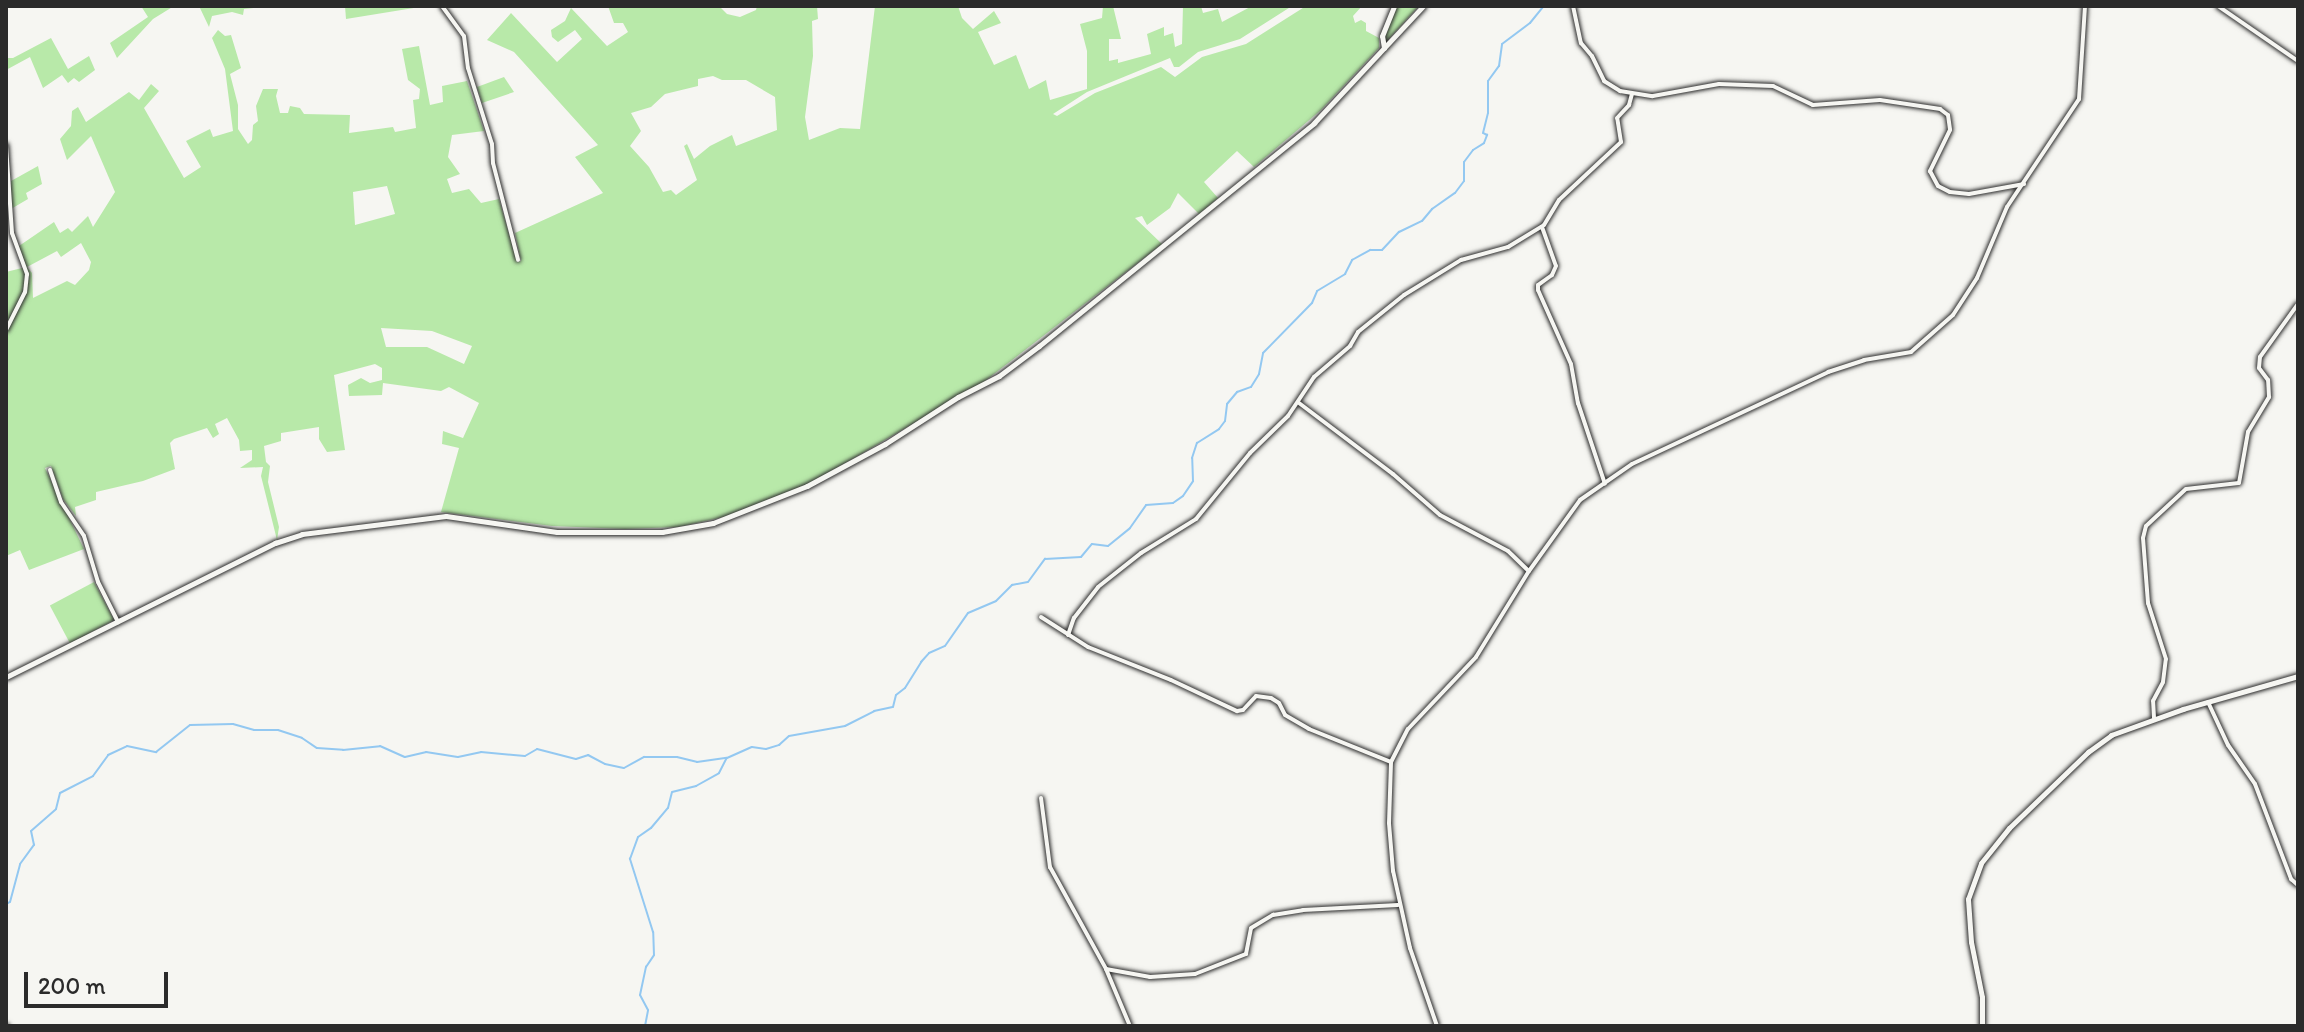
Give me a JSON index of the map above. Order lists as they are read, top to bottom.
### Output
{
  "scale_bar": "200 m"
}
